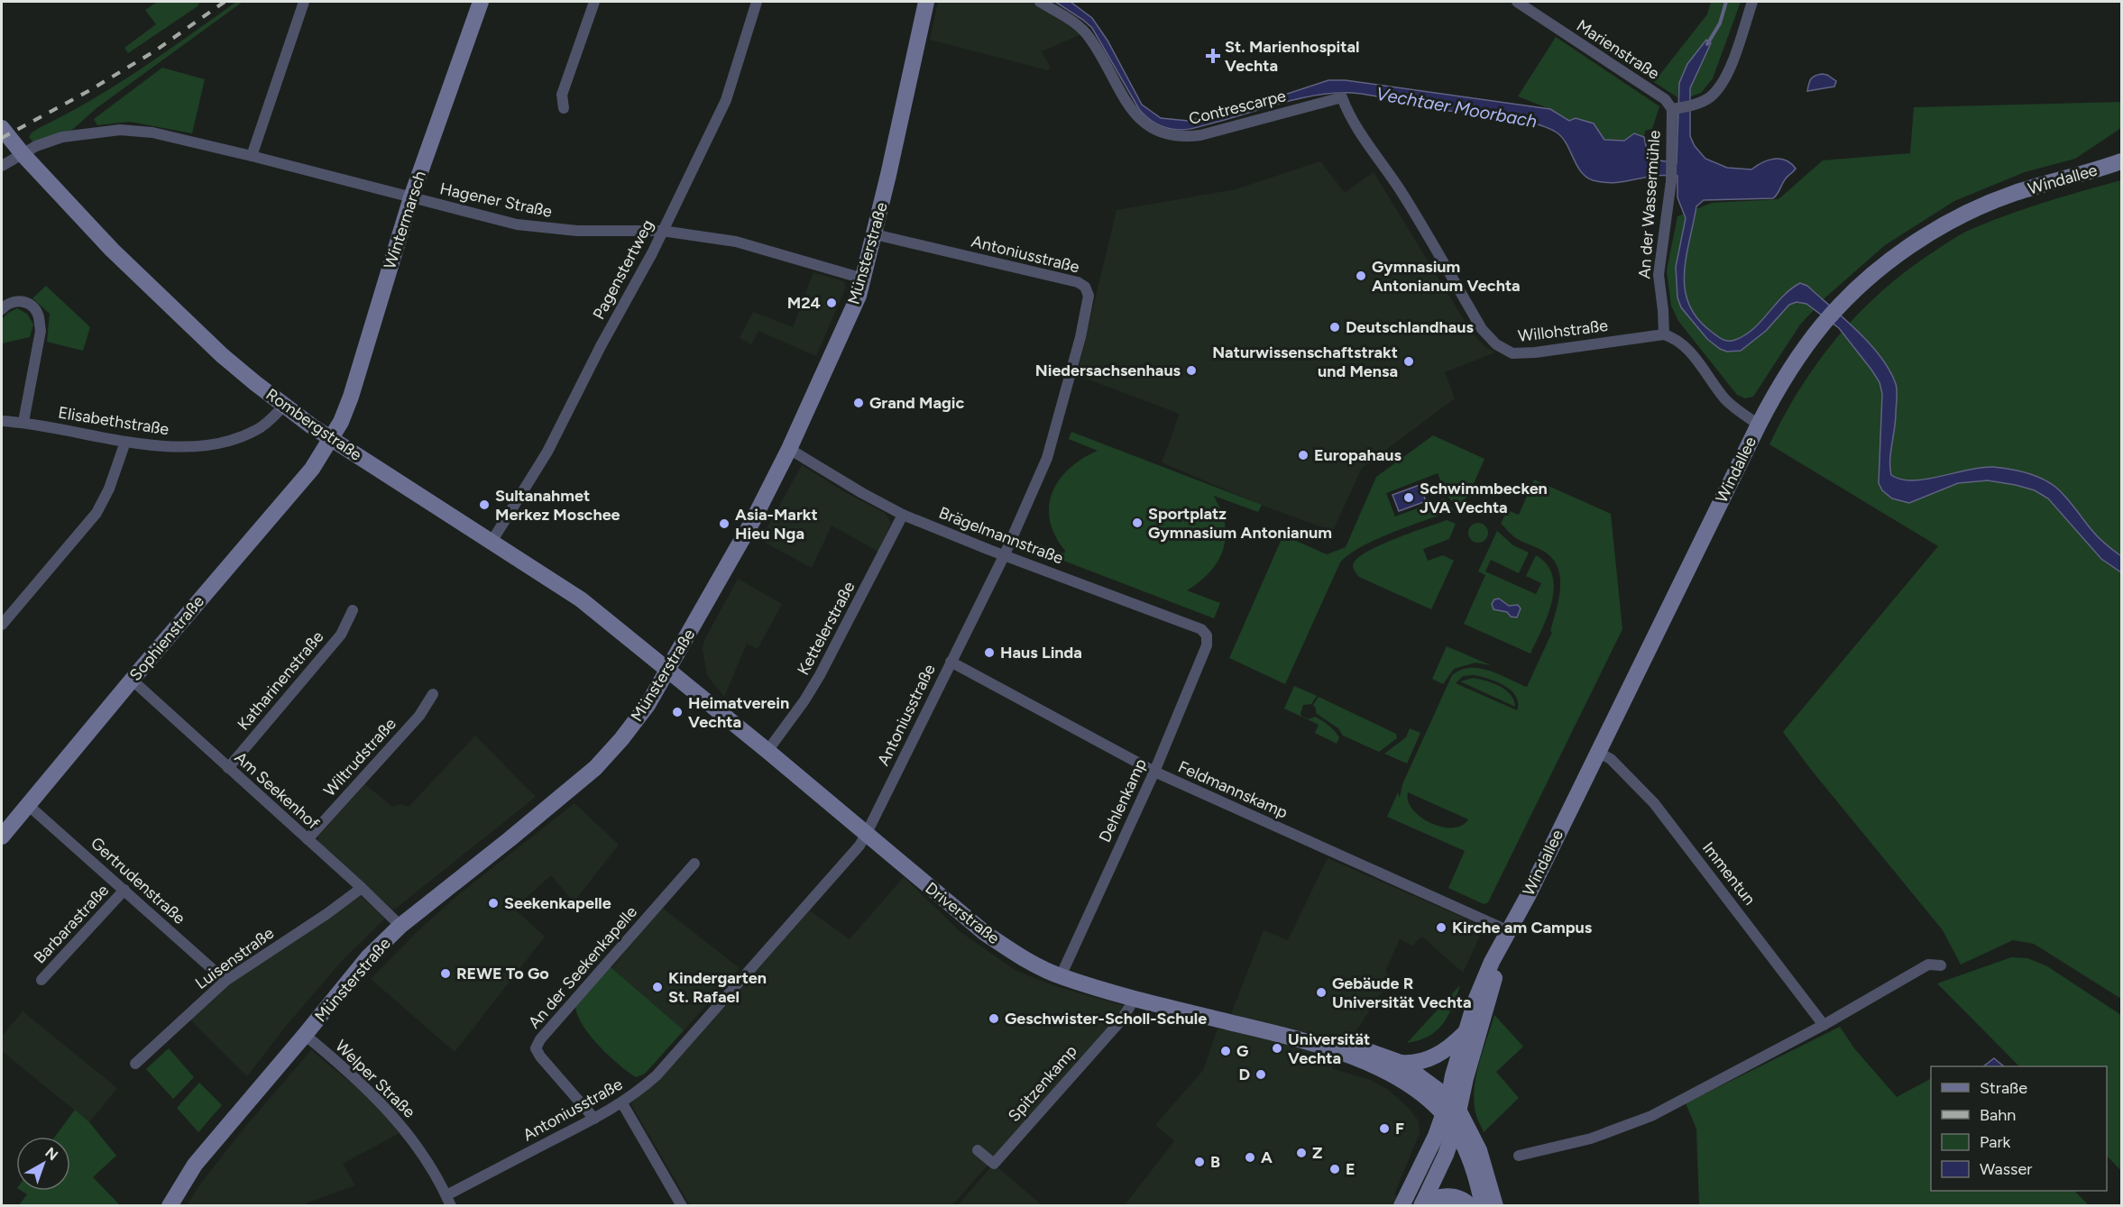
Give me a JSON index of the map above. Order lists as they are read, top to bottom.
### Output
{
  "streets": {
    "main road": [
      "Windallee",
      "Wintermarsch",
      "Münsterstraße",
      "Rombergstraße",
      "Sophienstraße",
      "Driverstraße"
    ],
    "street": [
      "Marienstraße",
      "Contrescarpe",
      "Hagener Straße",
      "An der Wassermühle",
      "Antoniusstraße",
      "Pagenstertweg",
      "Willohstraße",
      "Elisabethstraße",
      "Brägelmannstraße",
      "Kettelerstraße",
      "Katharinenstraße",
      "Wiltrudstraße",
      "Feldmannskamp",
      "Am Seekenhof",
      "Dehlenkamp",
      "Immentun",
      "Gertrudenstraße",
      "Barbarastraße",
      "Luisenstraße",
      "An der Seekenkapelle",
      "Welper Straße",
      "Spitzenkamp"
    ]
  },
  "crossings": [
    ["Marienstraße", "An der Wassermühle"],
    ["Contrescarpe", "Willohstraße"],
    ["Windallee", "Feldmannskamp"],
    ["Windallee", "Immentun"],
    ["Windallee", "Driverstraße"],
    ["Hagener Straße", "Wintermarsch"],
    ["Hagener Straße", "Münsterstraße"],
    ["Hagener Straße", "Pagenstertweg"],
    ["Hagener Straße", "Rombergstraße"],
    ["An der Wassermühle", "Willohstraße"],
    ["Wintermarsch", "Rombergstraße"],
    ["Wintermarsch", "Sophienstraße"],
    ["Münsterstraße", "Antoniusstraße"],
    ["Münsterstraße", "Rombergstraße"],
    ["Münsterstraße", "Brägelmannstraße"],
    ["Münsterstraße", "Am Seekenhof"],
    ["Münsterstraße", "Driverstraße"],
    ["Münsterstraße", "Welper Straße"],
    ["Antoniusstraße", "Brägelmannstraße"],
    ["Antoniusstraße", "Feldmannskamp"],
    ["Antoniusstraße", "Driverstraße"],
    ["Antoniusstraße", "An der Seekenkapelle"],
    ["Antoniusstraße", "Welper Straße"],
    ["Pagenstertweg", "Rombergstraße"],
    ["Elisabethstraße", "Rombergstraße"],
    ["Rombergstraße", "Sophienstraße"],
    ["Rombergstraße", "Driverstraße"],
    ["Brägelmannstraße", "Kettelerstraße"],
    ["Brägelmannstraße", "Dehlenkamp"],
    ["Kettelerstraße", "Driverstraße"],
    ["Sophienstraße", "Am Seekenhof"],
    ["Sophienstraße", "Gertrudenstraße"],
    ["Katharinenstraße", "Am Seekenhof"],
    ["Wiltrudstraße", "Am Seekenhof"],
    ["Feldmannskamp", "Dehlenkamp"],
    ["Am Seekenhof", "Luisenstraße"],
    ["Dehlenkamp", "Driverstraße"],
    ["Gertrudenstraße", "Barbarastraße"],
    ["Gertrudenstraße", "Luisenstraße"],
    ["Driverstraße", "Spitzenkamp"]
  ],
  "water": ["Vechtaer Moorbach"],
  "places": {
    "health": ["St. Marienhospital Vechta"],
    "other": [
      "Gymnasium Antonianum Vechta",
      "M24",
      "Deutschlandhaus",
      "Naturwissenschaftstrakt und Mensa",
      "Niedersachsenhaus",
      "Grand Magic",
      "Europahaus",
      "Schwimmbecken JVA Vechta",
      "Sultanahmet Merkez Moschee",
      "Sportplatz Gymnasium Antonianum",
      "Asia-Markt Hieu Nga",
      "Haus Linda",
      "Heimatverein Vechta",
      "Seekenkapelle",
      "Kirche am Campus",
      "REWE To Go",
      "Kindergarten St. Rafael",
      "Gebäude R Universität Vechta",
      "Geschwister-Scholl-Schule",
      "Universität Vechta",
      "G",
      "D",
      "F",
      "Z",
      "A",
      "B",
      "E"
    ]
  },
  "legend": [
    "Straße",
    "Bahn",
    "Park",
    "Wasser"
  ],
  "north": "top right"
}
